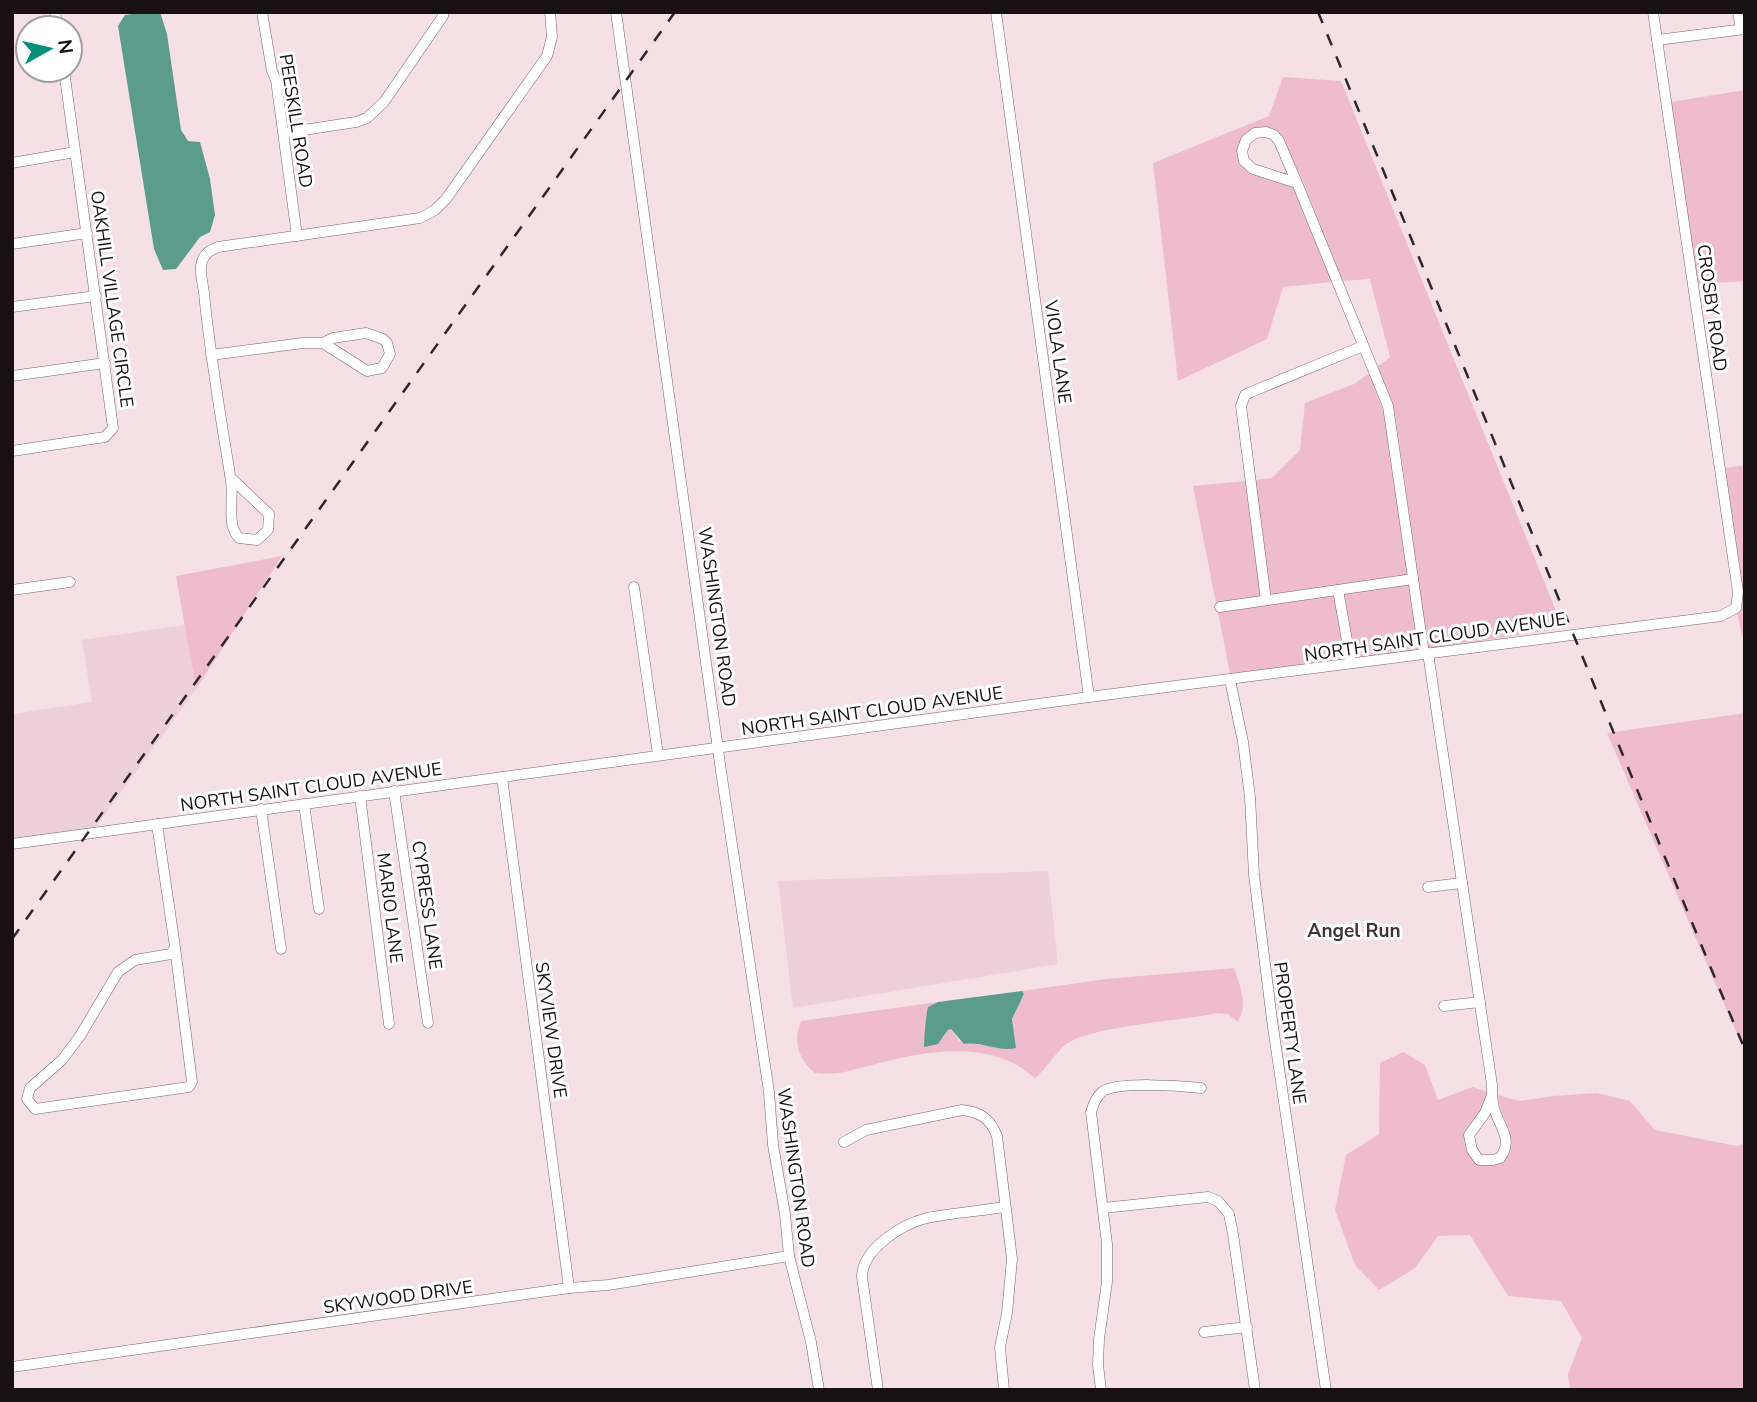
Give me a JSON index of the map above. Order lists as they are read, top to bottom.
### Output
{
  "streets": {
    "street": [
      "PEESKILL ROAD",
      "OAKHILL VILLAGE CIRCLE",
      "CROSBY ROAD",
      "VIOLA LANE",
      "WASHINGTON ROAD",
      "NORTH SAINT CLOUD AVENUE",
      "CYPRESS LANE",
      "MARJO LANE",
      "SKYVIEW DRIVE",
      "PROPERTY LANE",
      "SKYWOOD DRIVE"
    ]
  },
  "crossings": [
    ["CROSBY ROAD", "NORTH SAINT CLOUD AVENUE"],
    ["VIOLA LANE", "NORTH SAINT CLOUD AVENUE"],
    ["WASHINGTON ROAD", "NORTH SAINT CLOUD AVENUE"],
    ["WASHINGTON ROAD", "SKYWOOD DRIVE"],
    ["NORTH SAINT CLOUD AVENUE", "CYPRESS LANE"],
    ["NORTH SAINT CLOUD AVENUE", "MARJO LANE"],
    ["NORTH SAINT CLOUD AVENUE", "SKYVIEW DRIVE"],
    ["NORTH SAINT CLOUD AVENUE", "PROPERTY LANE"],
    ["SKYVIEW DRIVE", "SKYWOOD DRIVE"]
  ],
  "districts": ["Angel Run"],
  "north": "right"
}
